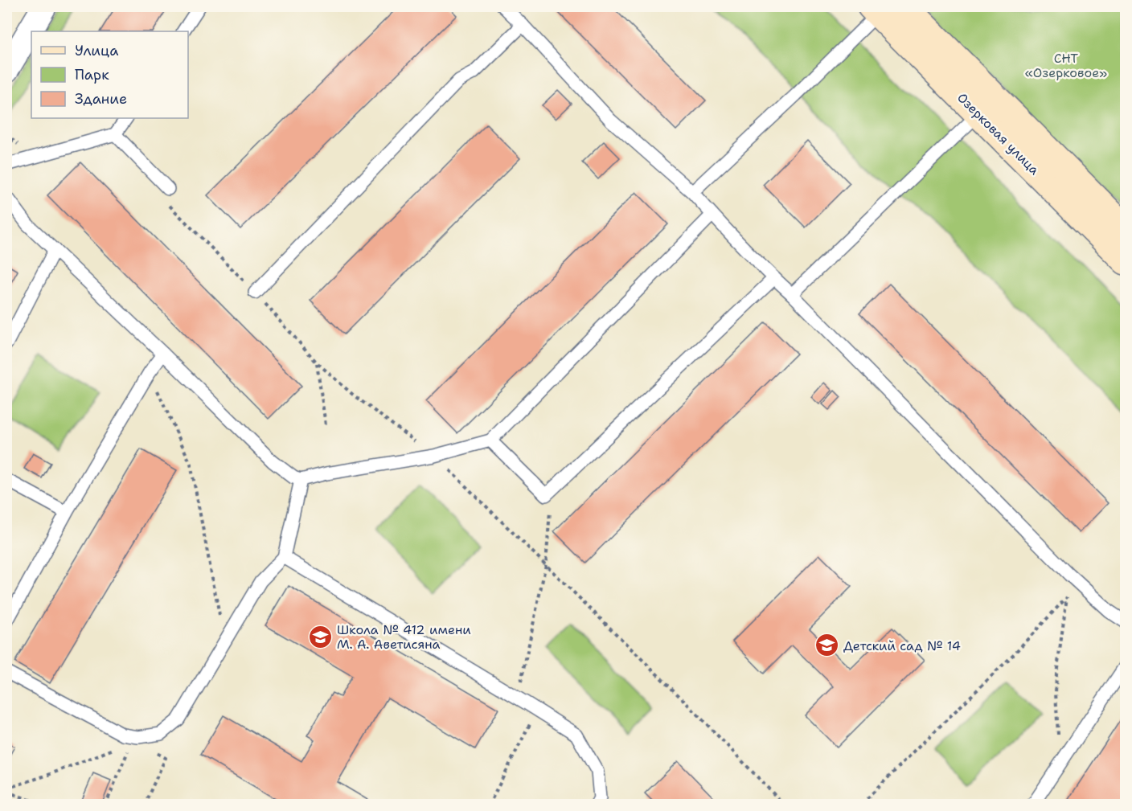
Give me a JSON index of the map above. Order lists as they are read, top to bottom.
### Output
{
  "streets": {
    "street": ["Озерковая улица"]
  },
  "parks": ["СНТ «Озерковое»"],
  "places": {
    "school or university": ["Школа № 412 имени М. А. Аветисяна", "Детский сад № 14"]
  },
  "legend": ["Улица", "Парк", "Здание"]
}
